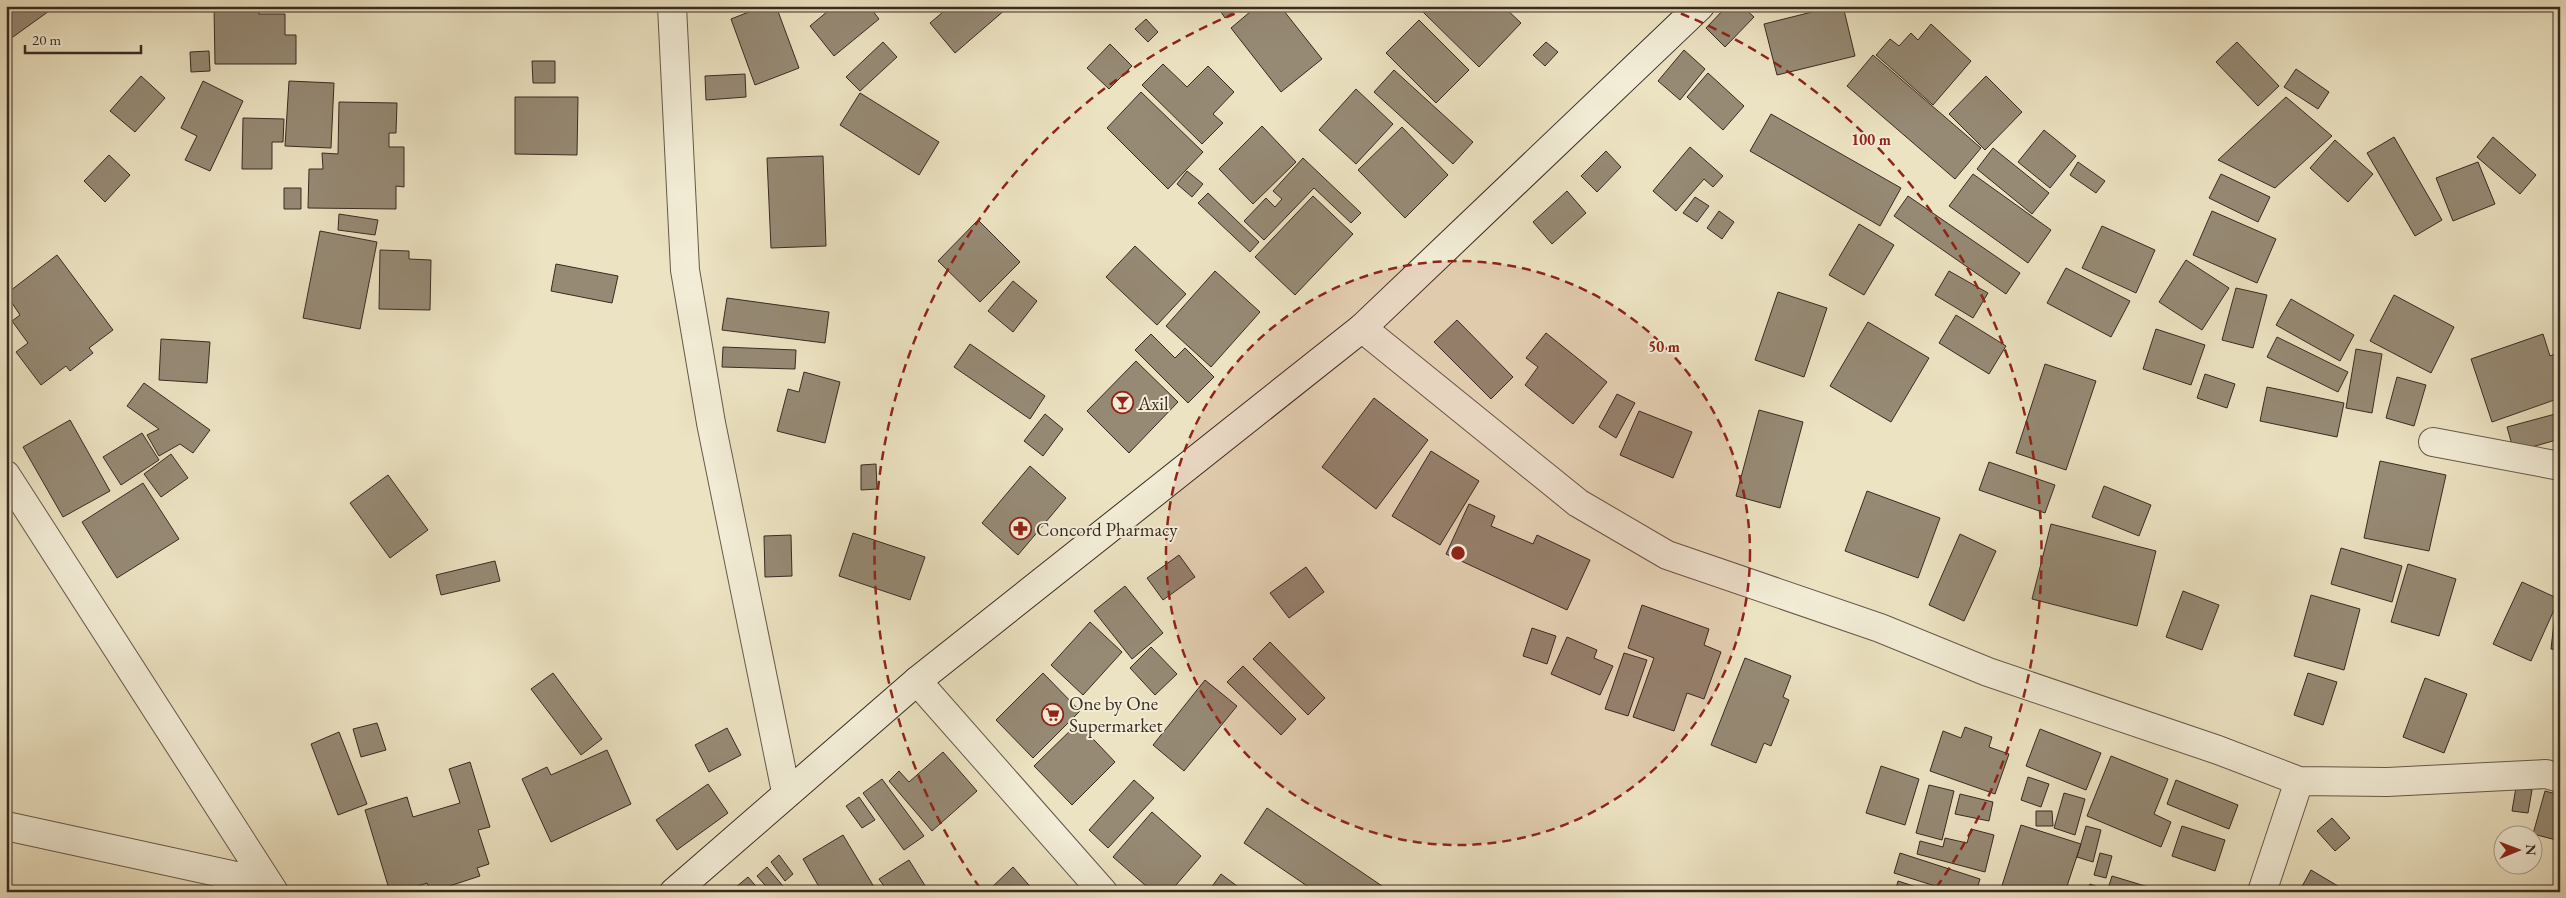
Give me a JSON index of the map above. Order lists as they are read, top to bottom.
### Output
{
  "places": {
    "bar": ["Axil"],
    "pharmacy": ["Concord Pharmacy"],
    "supermarket": ["One by One Supermarket"]
  },
  "scale_bar": "20 m",
  "north": "right",
  "rings": ["100 m", "50 m"]
}
